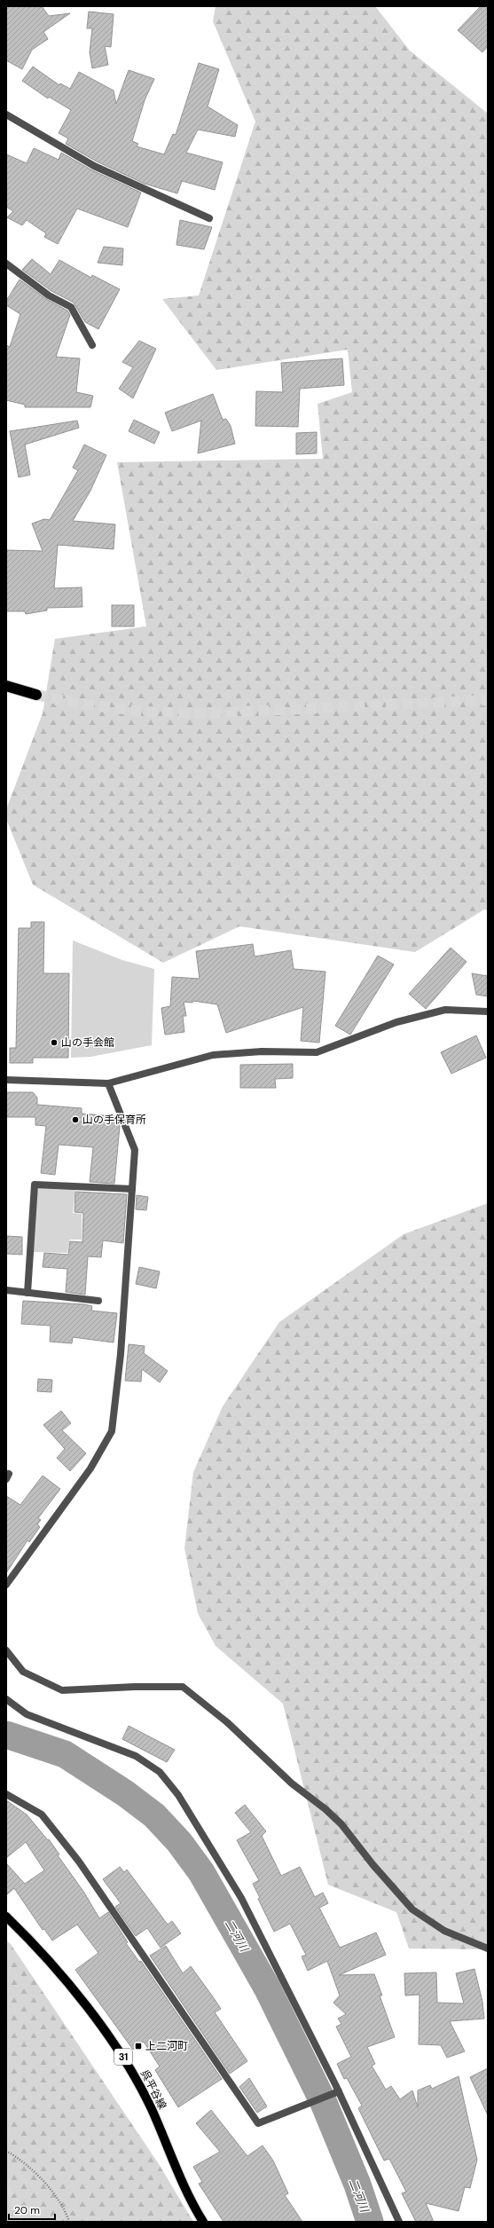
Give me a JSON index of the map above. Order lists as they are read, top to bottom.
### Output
{
  "streets": {
    "main road": ["31", "呉平谷線"]
  },
  "water": ["二河川"],
  "places": {
    "other": ["山の手会館", "山の手保育所"],
    "transit": ["上二河町"]
  },
  "scale_bar": "20 m"
}
